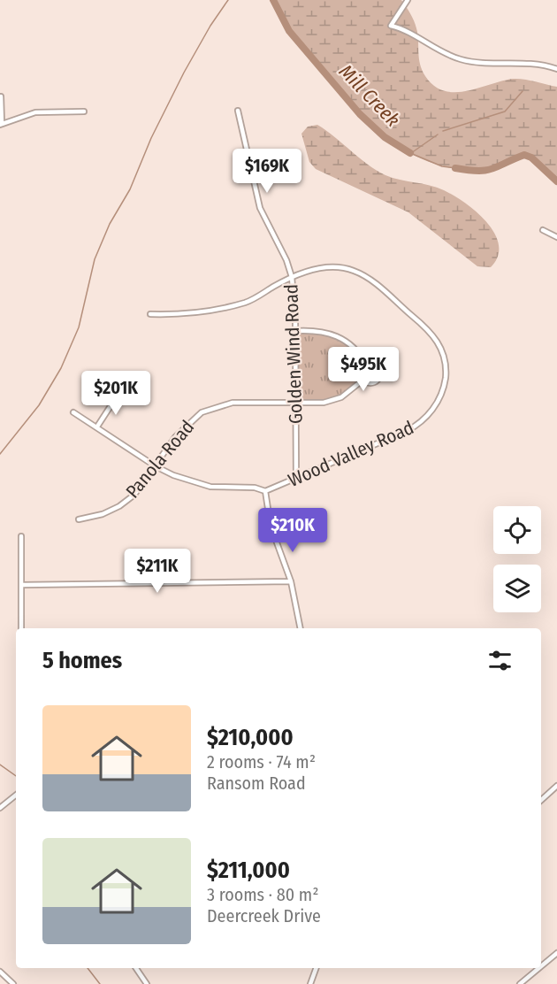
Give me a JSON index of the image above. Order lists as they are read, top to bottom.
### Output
{
  "streets": {
    "street": ["Golden Wind Road", "Wood Valley Road", "Panola Road"]
  },
  "crossings": [
    ["Golden Wind Road", "Wood Valley Road"],
    ["Golden Wind Road", "Panola Road"],
    ["Wood Valley Road", "Panola Road"]
  ],
  "water": ["Mill Creek"],
  "page": {
    "price": [
      "$169K",
      "$495K",
      "$201K",
      "$210K",
      "$211K"
    ],
    "heading": "5 homes",
    "list": [
      {
        "name": "$210,000",
        "note": "2 rooms · 74 m² · Ransom Road"
      },
      {
        "name": "$211,000",
        "note": "3 rooms · 80 m² · Deercreek Drive"
      }
    ]
  }
}
